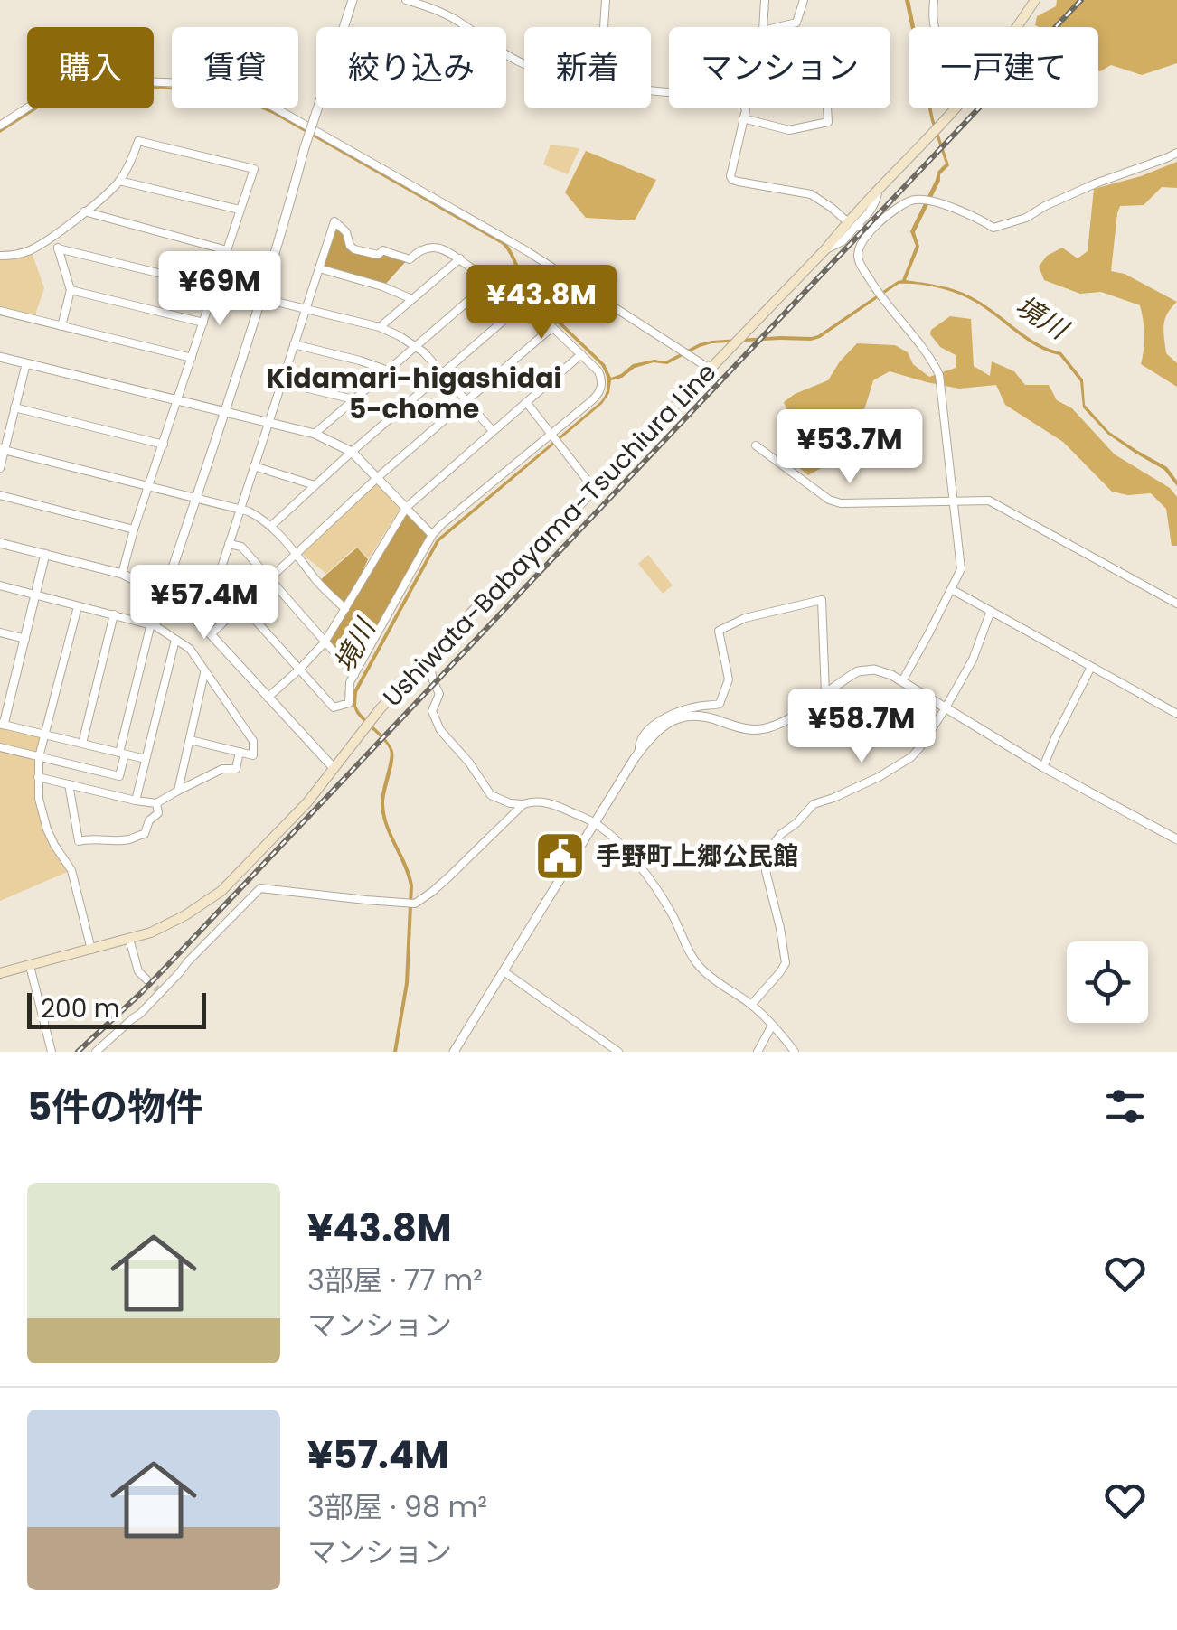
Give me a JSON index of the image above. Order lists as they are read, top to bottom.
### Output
{
  "streets": {
    "main road": ["Ushiwata-Babayama-Tsuchiura Line"]
  },
  "districts": ["Kidamari-higashidai 5-chome"],
  "water": ["境川"],
  "places": {
    "public building": ["手野町上郷公民館"]
  },
  "scale_bar": "200 m",
  "page": {
    "chip": [
      "購入",
      "賃貸",
      "絞り込み",
      "新着",
      "マンション",
      "一戸建て"
    ],
    "price": [
      "¥69M",
      "¥43.8M",
      "¥53.7M",
      "¥57.4M",
      "¥58.7M"
    ],
    "scale": "200 m",
    "heading": "5件の物件",
    "list": [
      {
        "name": "¥43.8M",
        "note": "3部屋 · 77 m² · マンション"
      },
      {
        "name": "¥57.4M",
        "note": "3部屋 · 98 m² · マンション"
      }
    ]
  }
}
